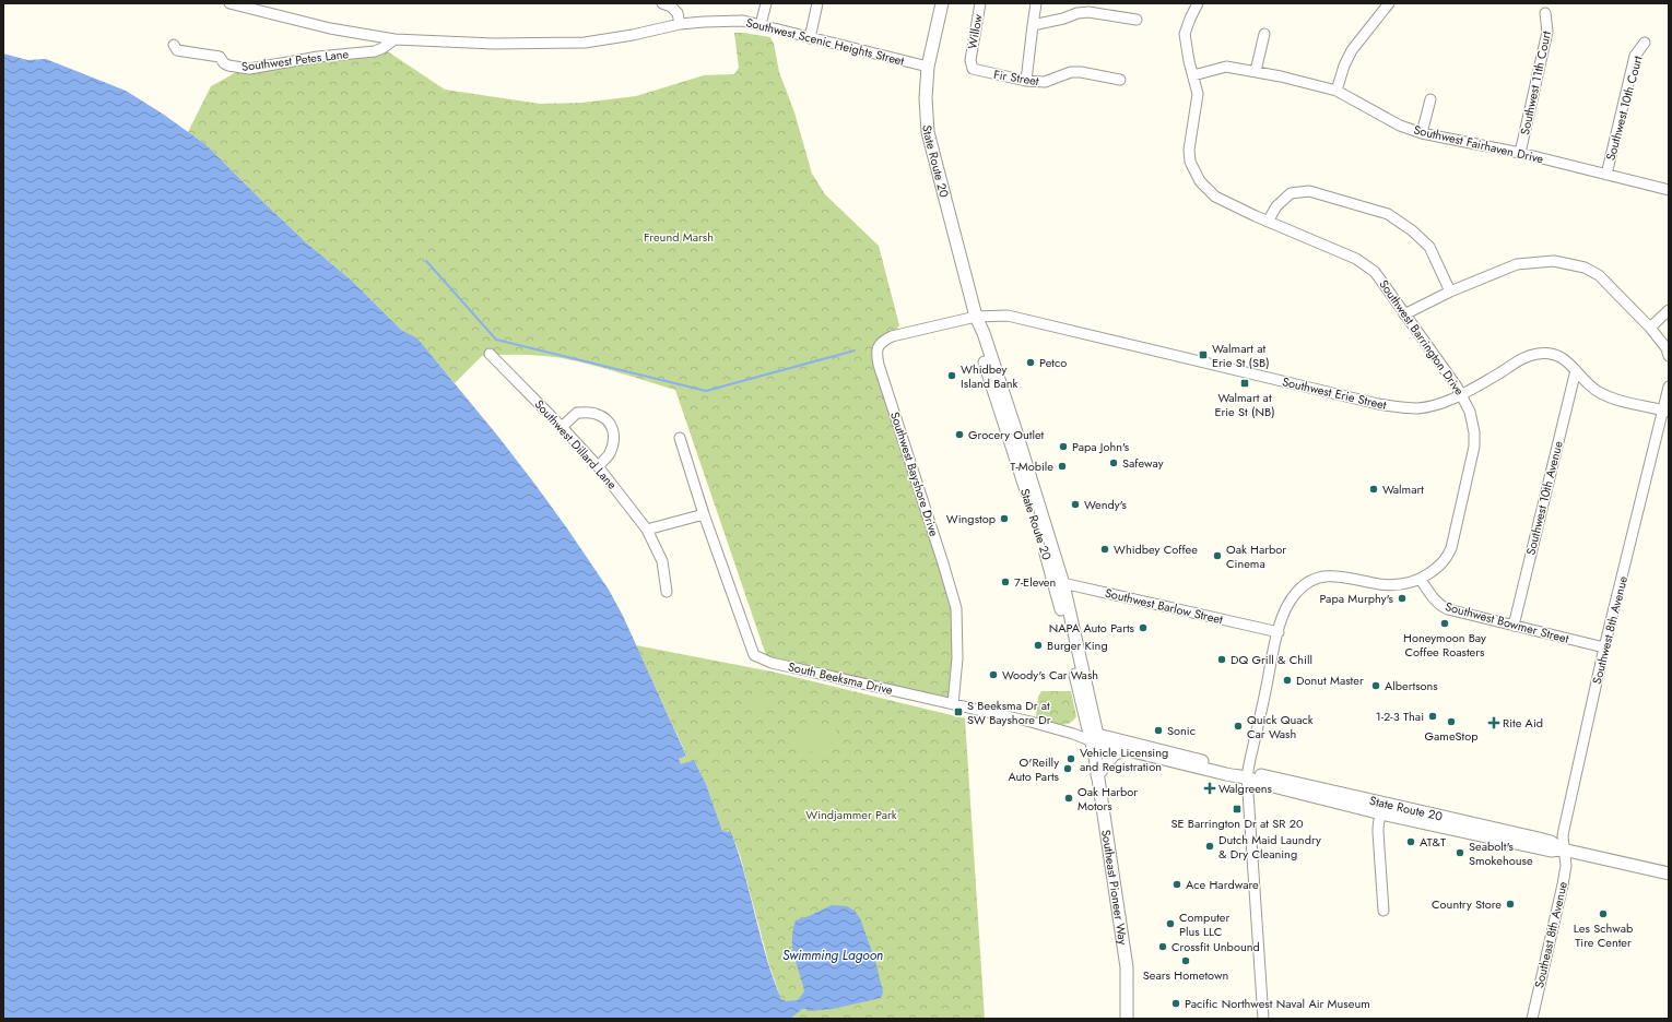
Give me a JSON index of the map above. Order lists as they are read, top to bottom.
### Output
{
  "streets": {
    "main road": ["State Route 20", "Southeast Pioneer Way"],
    "street": [
      "Willow",
      "Southwest Scenic Heights Street",
      "Southwest Petes Lane",
      "Fir Street",
      "Southwest 11th Court",
      "Southwest 10th Court",
      "Southwest Fairhaven Drive",
      "Southwest Barrington Drive",
      "Southwest Erie Street",
      "Southwest Dillard Lane",
      "Southwest Bayshore Drive",
      "Southwest 10th Avenue",
      "Southwest Barlow Street",
      "Southwest Bowmer Street",
      "Southwest 8th Avenue",
      "South Beeksma Drive",
      "Southeast 8th Avenue"
    ]
  },
  "crossings": [
    ["Willow", "Fir Street"],
    ["Southwest Scenic Heights Street", "Southwest Petes Lane"],
    ["Southwest Scenic Heights Street", "State Route 20"],
    ["Southwest 11th Court", "Southwest Fairhaven Drive"],
    ["Southwest 10th Court", "Southwest Fairhaven Drive"],
    ["Southwest Fairhaven Drive", "Southwest Barrington Drive"],
    ["State Route 20", "Southwest Barrington Drive"],
    ["State Route 20", "Southwest Erie Street"],
    ["State Route 20", "Southwest Bayshore Drive"],
    ["State Route 20", "Southwest Barlow Street"],
    ["State Route 20", "Southwest 8th Avenue"],
    ["State Route 20", "South Beeksma Drive"],
    ["State Route 20", "Southeast Pioneer Way"],
    ["State Route 20", "Southeast 8th Avenue"],
    ["Southwest Barrington Drive", "Southwest Erie Street"],
    ["Southwest Barrington Drive", "Southwest Barlow Street"],
    ["Southwest Barrington Drive", "Southwest Bowmer Street"],
    ["Southwest Erie Street", "Southwest Bayshore Drive"],
    ["Southwest Erie Street", "Southwest 10th Avenue"],
    ["Southwest Erie Street", "Southwest 8th Avenue"],
    ["Southwest Bayshore Drive", "South Beeksma Drive"],
    ["Southwest 10th Avenue", "Southwest Bowmer Street"],
    ["Southwest Bowmer Street", "Southwest 8th Avenue"],
    ["Southwest 8th Avenue", "Southeast 8th Avenue"],
    ["South Beeksma Drive", "Southeast Pioneer Way"]
  ],
  "water": ["Swimming Lagoon"],
  "parks": ["Freund Marsh", "Windjammer Park"],
  "places": {
    "transit": [
      "Walmart at Erie St (SB)",
      "Walmart at Erie St (NB)",
      "S Beeksma Dr at SW Bayshore Dr",
      "SE Barrington Dr at SR 20"
    ],
    "other": [
      "Petco",
      "Whidbey Island Bank",
      "Grocery Outlet",
      "Papa John's",
      "Safeway",
      "T-Mobile",
      "Walmart",
      "Wendy's",
      "Wingstop",
      "Whidbey Coffee",
      "Oak Harbor Cinema",
      "7-Eleven",
      "Papa Murphy's",
      "Honeymoon Bay Coffee Roasters",
      "NAPA Auto Parts",
      "Burger King",
      "DQ Grill & Chill",
      "Woody's Car Wash",
      "Donut Master",
      "Albertsons",
      "1-2-3 Thai",
      "GameStop",
      "Quick Quack Car Wash",
      "Sonic",
      "Vehicle Licensing and Registration",
      "O'Reilly Auto Parts",
      "Oak Harbor Motors",
      "AT&T",
      "Dutch Maid Laundry & Dry Cleaning",
      "Seabolt's Smokehouse",
      "Ace Hardware",
      "Country Store",
      "Les Schwab Tire Center",
      "Computer Plus LLC",
      "Crossfit Unbound",
      "Sears Hometown",
      "Pacific Northwest Naval Air Museum"
    ],
    "health": ["Rite Aid", "Walgreens"]
  }
}
